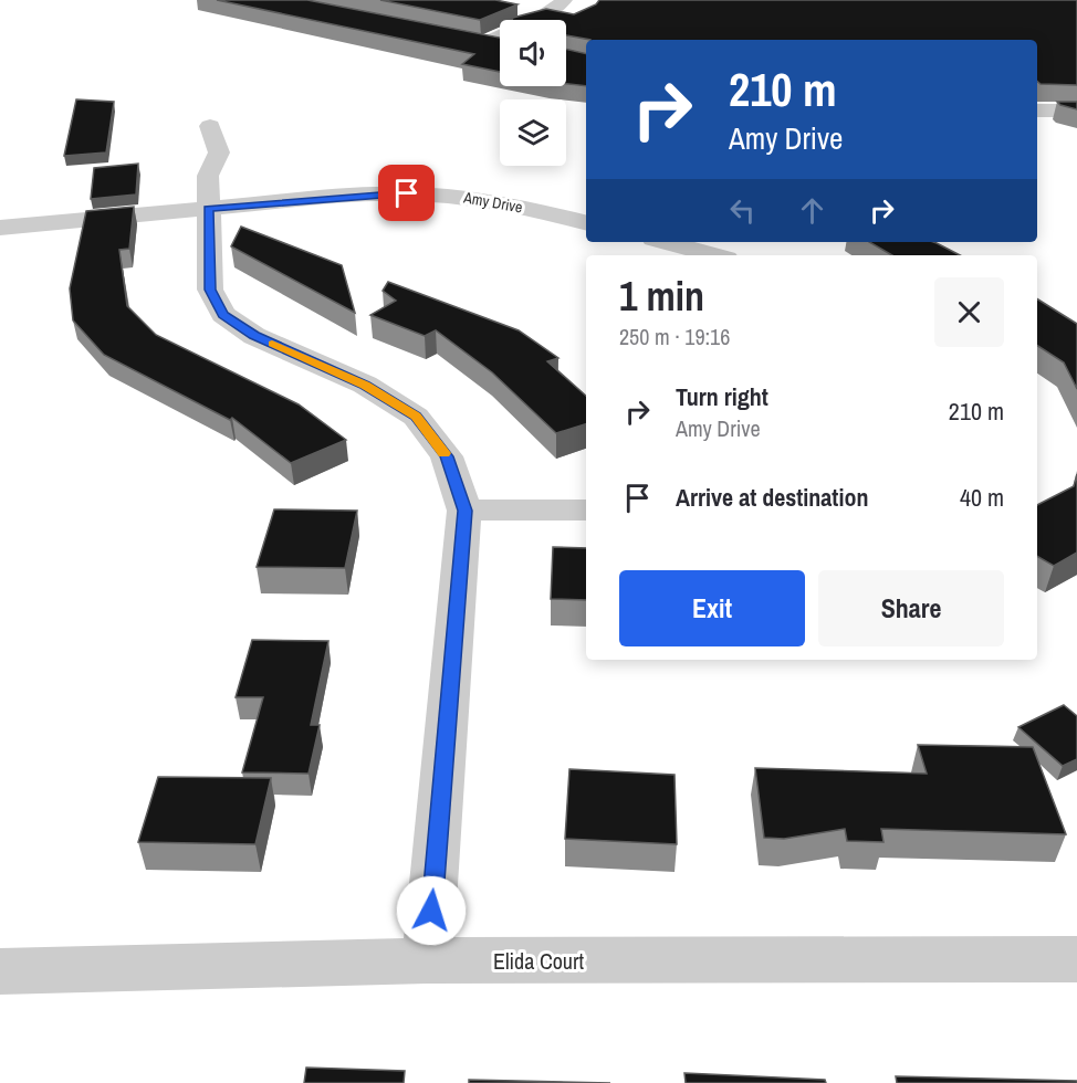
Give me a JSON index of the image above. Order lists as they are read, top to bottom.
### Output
{
  "streets": {
    "street": ["Amy Drive", "Elida Court"]
  },
  "page": {
    "turn": ["210 m", "Amy Drive"],
    "heading": ["1 min", "250 m · 19:16"],
    "list": [
      {
        "name": "Turn right",
        "note": "Amy Drive",
        "value": "210 m"
      },
      {
        "name": "Arrive at destination",
        "value": "40 m"
      }
    ],
    "buttons": ["Exit", "Share"]
  }
}
